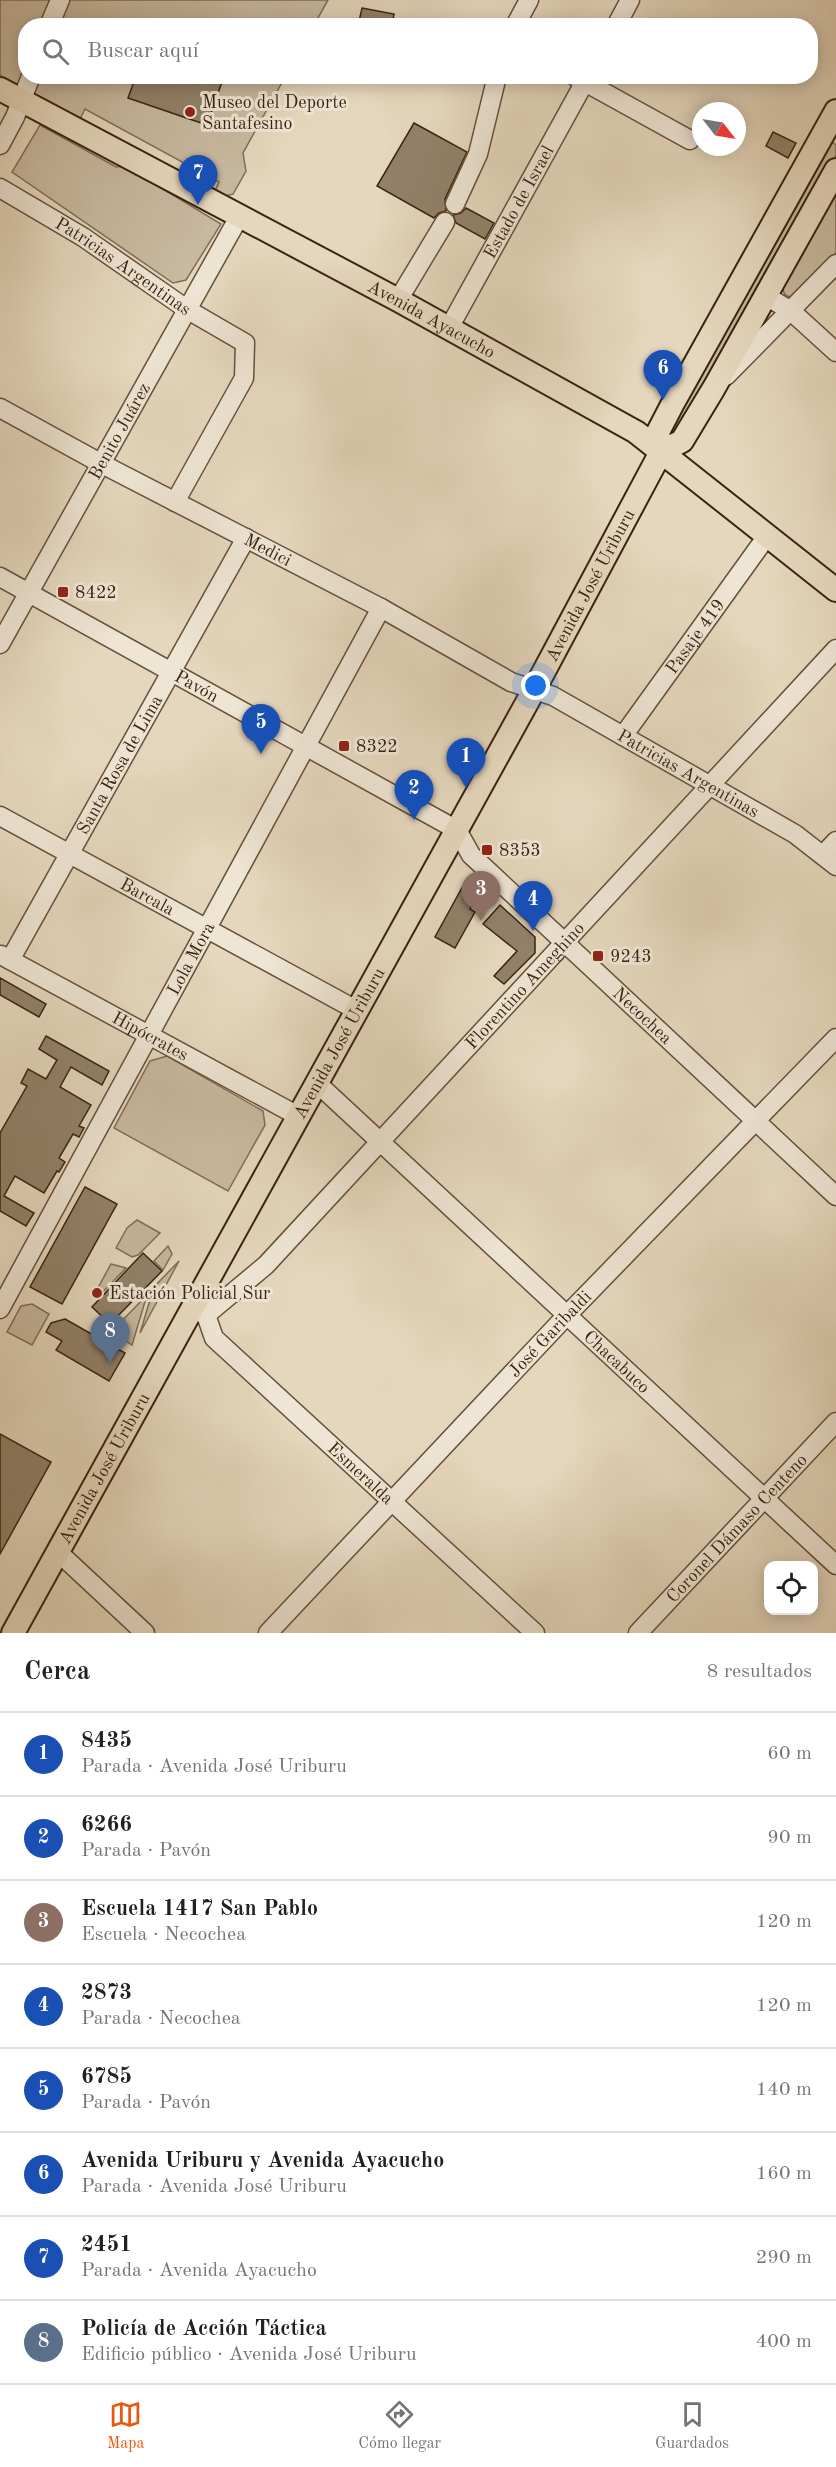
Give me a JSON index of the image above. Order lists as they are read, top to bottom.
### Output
{
  "streets": {
    "main road": ["Avenida Ayacucho", "Avenida José Uriburu"],
    "street": [
      "Estado de Israel",
      "Patricias Argentinas",
      "Benito Juárez",
      "Medici",
      "Pasaje 419",
      "Pavón",
      "Santa Rosa de Lima",
      "Barcala",
      "Lola Mora",
      "Florentino Ameghino",
      "Necochea",
      "Hipócrates",
      "José Garibaldi",
      "Chacabuco",
      "Esmeralda",
      "Coronel Dámaso Centeno"
    ]
  },
  "crossings": [
    ["Estado de Israel", "Avenida Ayacucho"],
    ["Patricias Argentinas", "Benito Juárez"],
    ["Patricias Argentinas", "Medici"],
    ["Patricias Argentinas", "Avenida José Uriburu"],
    ["Patricias Argentinas", "Pasaje 419"],
    ["Patricias Argentinas", "Florentino Ameghino"],
    ["Avenida Ayacucho", "Benito Juárez"],
    ["Avenida Ayacucho", "Avenida José Uriburu"],
    ["Avenida Ayacucho", "Pasaje 419"],
    ["Benito Juárez", "Medici"],
    ["Benito Juárez", "Pavón"],
    ["Medici", "Avenida José Uriburu"],
    ["Medici", "Santa Rosa de Lima"],
    ["Medici", "Lola Mora"],
    ["Avenida José Uriburu", "Pavón"],
    ["Avenida José Uriburu", "Barcala"],
    ["Avenida José Uriburu", "Florentino Ameghino"],
    ["Avenida José Uriburu", "Necochea"],
    ["Avenida José Uriburu", "Hipócrates"],
    ["Avenida José Uriburu", "Chacabuco"],
    ["Avenida José Uriburu", "Esmeralda"],
    ["Pavón", "Santa Rosa de Lima"],
    ["Pavón", "Lola Mora"],
    ["Pavón", "Necochea"],
    ["Santa Rosa de Lima", "Barcala"],
    ["Santa Rosa de Lima", "Hipócrates"],
    ["Barcala", "Lola Mora"],
    ["Lola Mora", "Hipócrates"],
    ["Florentino Ameghino", "Necochea"],
    ["Florentino Ameghino", "Chacabuco"],
    ["Florentino Ameghino", "Esmeralda"],
    ["Necochea", "José Garibaldi"],
    ["José Garibaldi", "Chacabuco"],
    ["José Garibaldi", "Esmeralda"],
    ["Chacabuco", "Coronel Dámaso Centeno"]
  ],
  "places": {
    "other": ["Museo del Deporte Santafesino", "Estación Policial Sur"],
    "transit": [
      "8422",
      "8322",
      "8353",
      "9243"
    ]
  },
  "north": "bottom right",
  "page": {
    "search": "Buscar aquí",
    "pins": [
      "7",
      "6",
      "5",
      "1",
      "2",
      "3",
      "4",
      "8"
    ],
    "heading": ["Cerca", "8 resultados"],
    "list": [
      {
        "mark": "1",
        "name": "8435",
        "note": "Parada · Avenida José Uriburu",
        "value": "60 m"
      },
      {
        "mark": "2",
        "name": "6266",
        "note": "Parada · Pavón",
        "value": "90 m"
      },
      {
        "mark": "3",
        "name": "Escuela 1417 San Pablo",
        "note": "Escuela · Necochea",
        "value": "120 m"
      },
      {
        "mark": "4",
        "name": "2873",
        "note": "Parada · Necochea",
        "value": "120 m"
      },
      {
        "mark": "5",
        "name": "6785",
        "note": "Parada · Pavón",
        "value": "140 m"
      },
      {
        "mark": "6",
        "name": "Avenida Uriburu y Avenida Ayacucho",
        "note": "Parada · Avenida José Uriburu",
        "value": "160 m"
      },
      {
        "mark": "7",
        "name": "2451",
        "note": "Parada · Avenida Ayacucho",
        "value": "290 m"
      },
      {
        "mark": "8",
        "name": "Policía de Acción Táctica",
        "note": "Edificio público · Avenida José Uriburu",
        "value": "400 m"
      }
    ],
    "nav": ["Mapa", "Cómo llegar", "Guardados"]
  }
}
